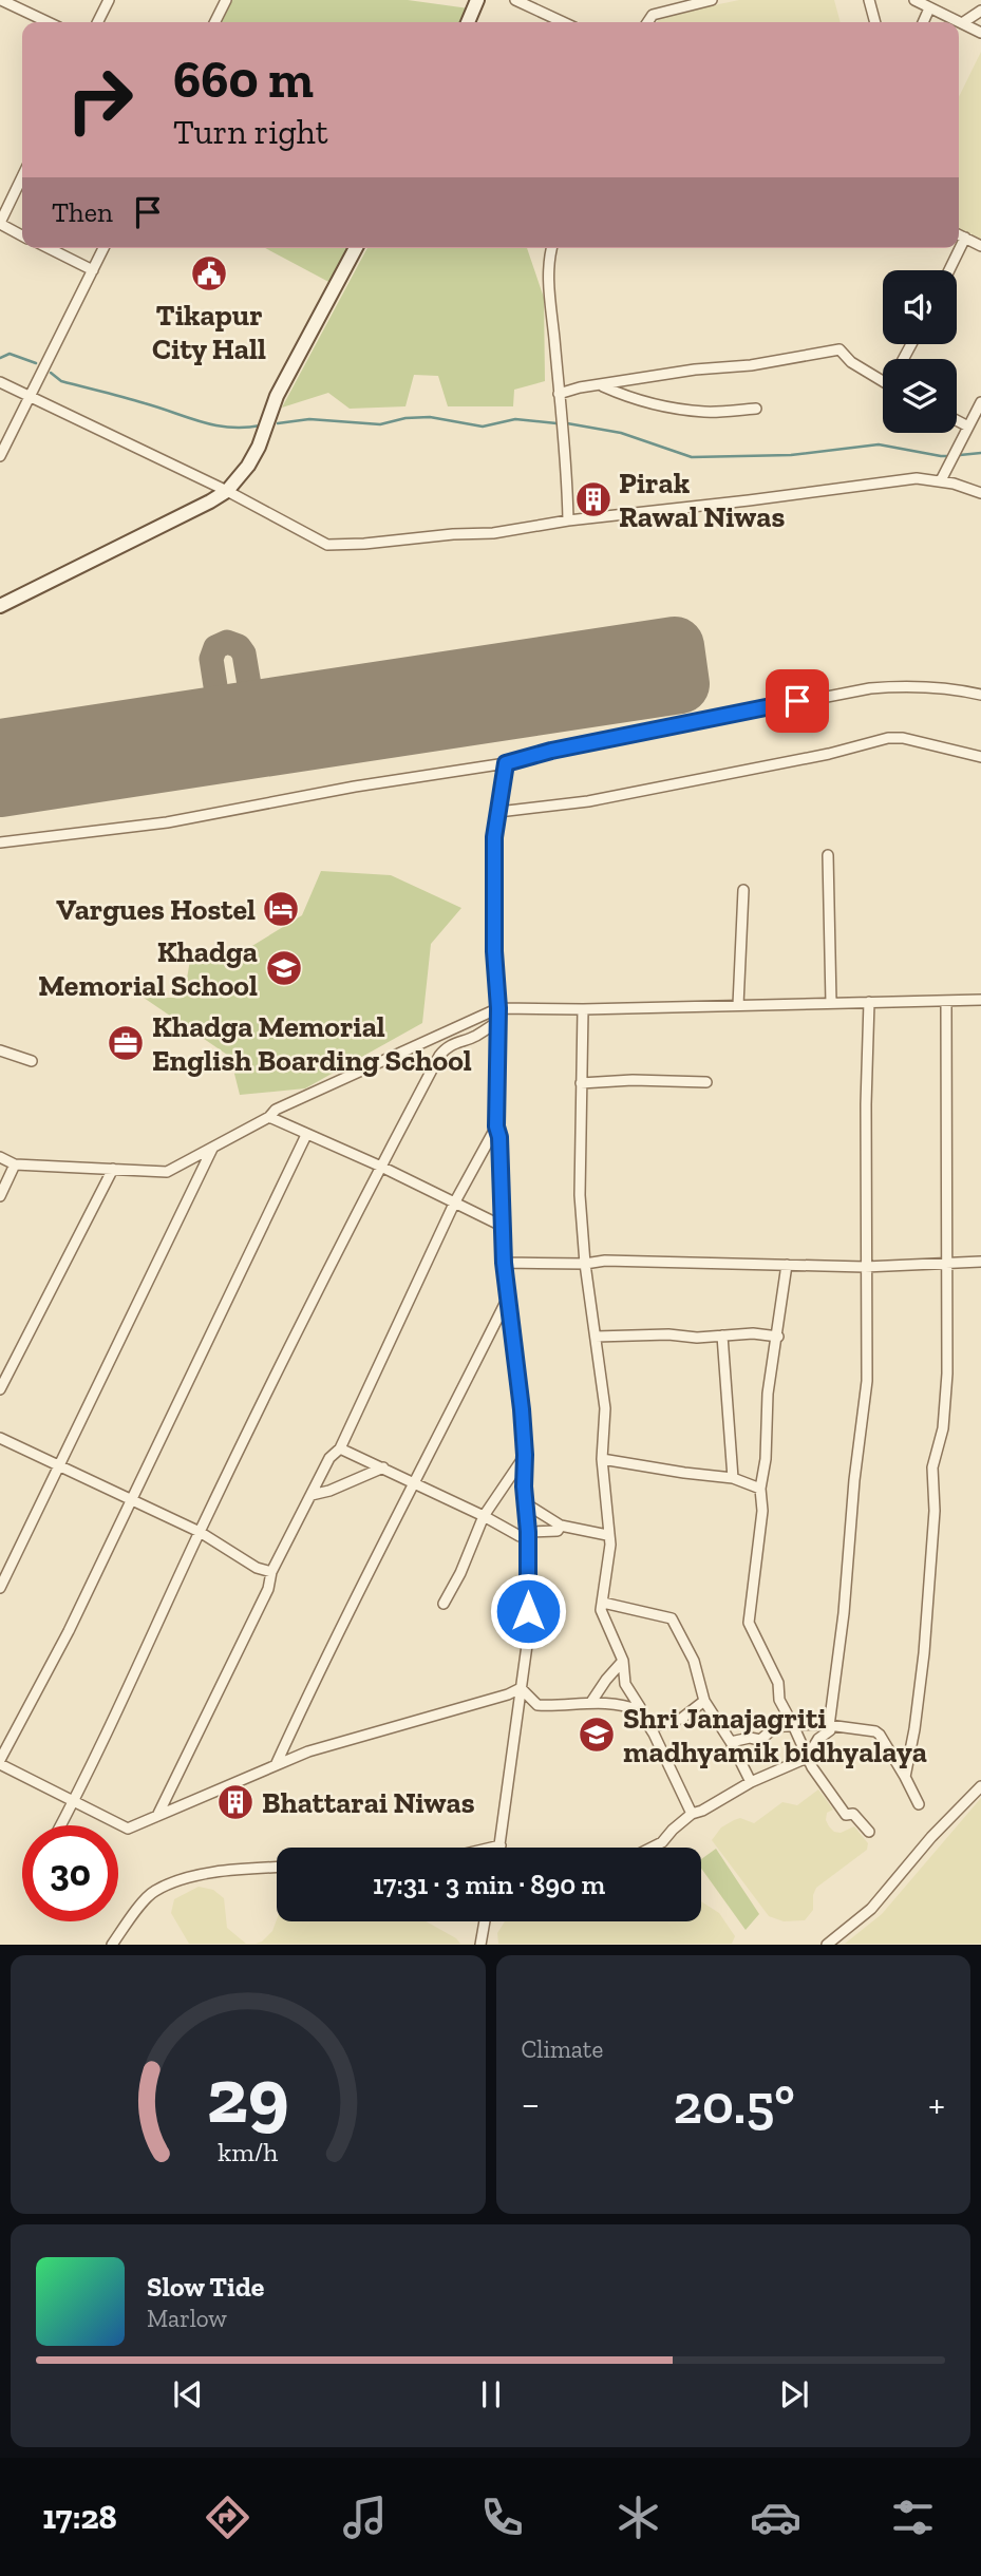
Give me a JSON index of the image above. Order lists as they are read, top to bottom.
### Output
{
  "places": {
    "public building": ["Tikapur City Hall"],
    "building": ["Pirak Rawal Niwas", "Bhattarai Niwas"],
    "hotel": ["Vargues Hostel"],
    "school or university": ["Khadga Memorial School", "Shri Janajagriti madhyamik bidhyalaya"],
    "office": ["Khadga Memorial English Boarding School"]
  },
  "page": {
    "turn": ["660 m", "Turn right"],
    "then": "Then",
    "limit": "30",
    "trip": "17:31 · 3 min · 890 m",
    "tile": "Climate",
    "heat": ["−", "20.5°", "+"],
    "song": ["Slow Tide", "Marlow"],
    "tabs": "17:28",
    "gauge": ["29", "km/h"]
  }
}
